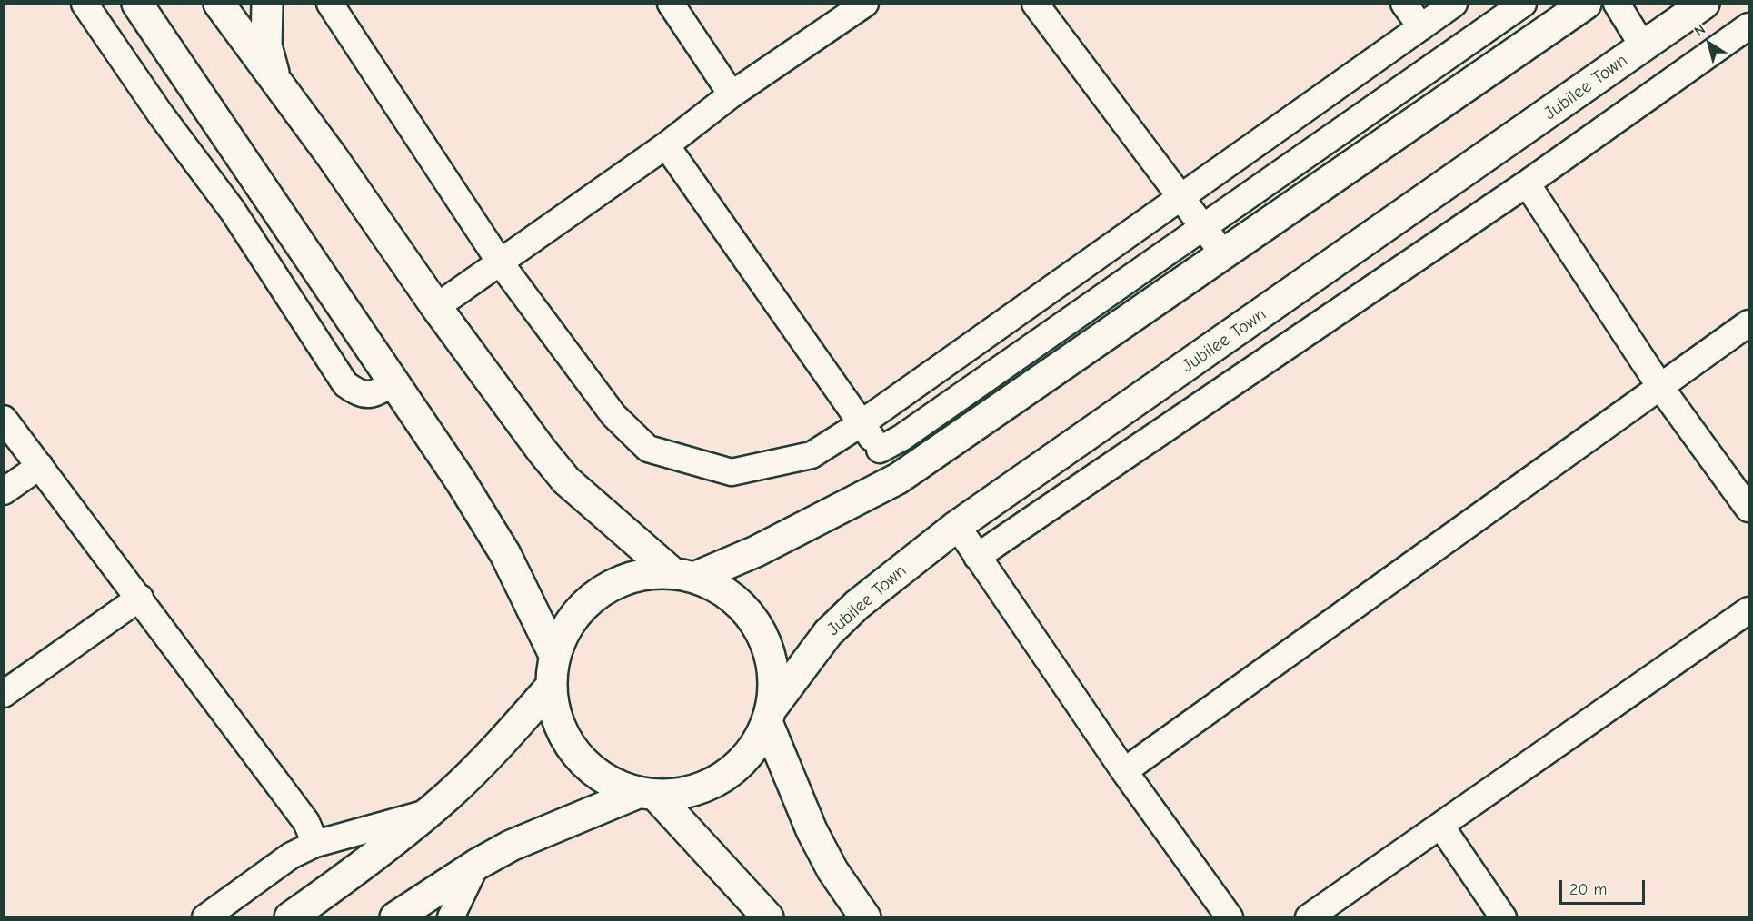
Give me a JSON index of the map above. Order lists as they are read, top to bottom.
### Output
{
  "streets": {
    "main road": ["Jubilee Town"]
  },
  "scale_bar": "20 m",
  "north": "top left"
}
